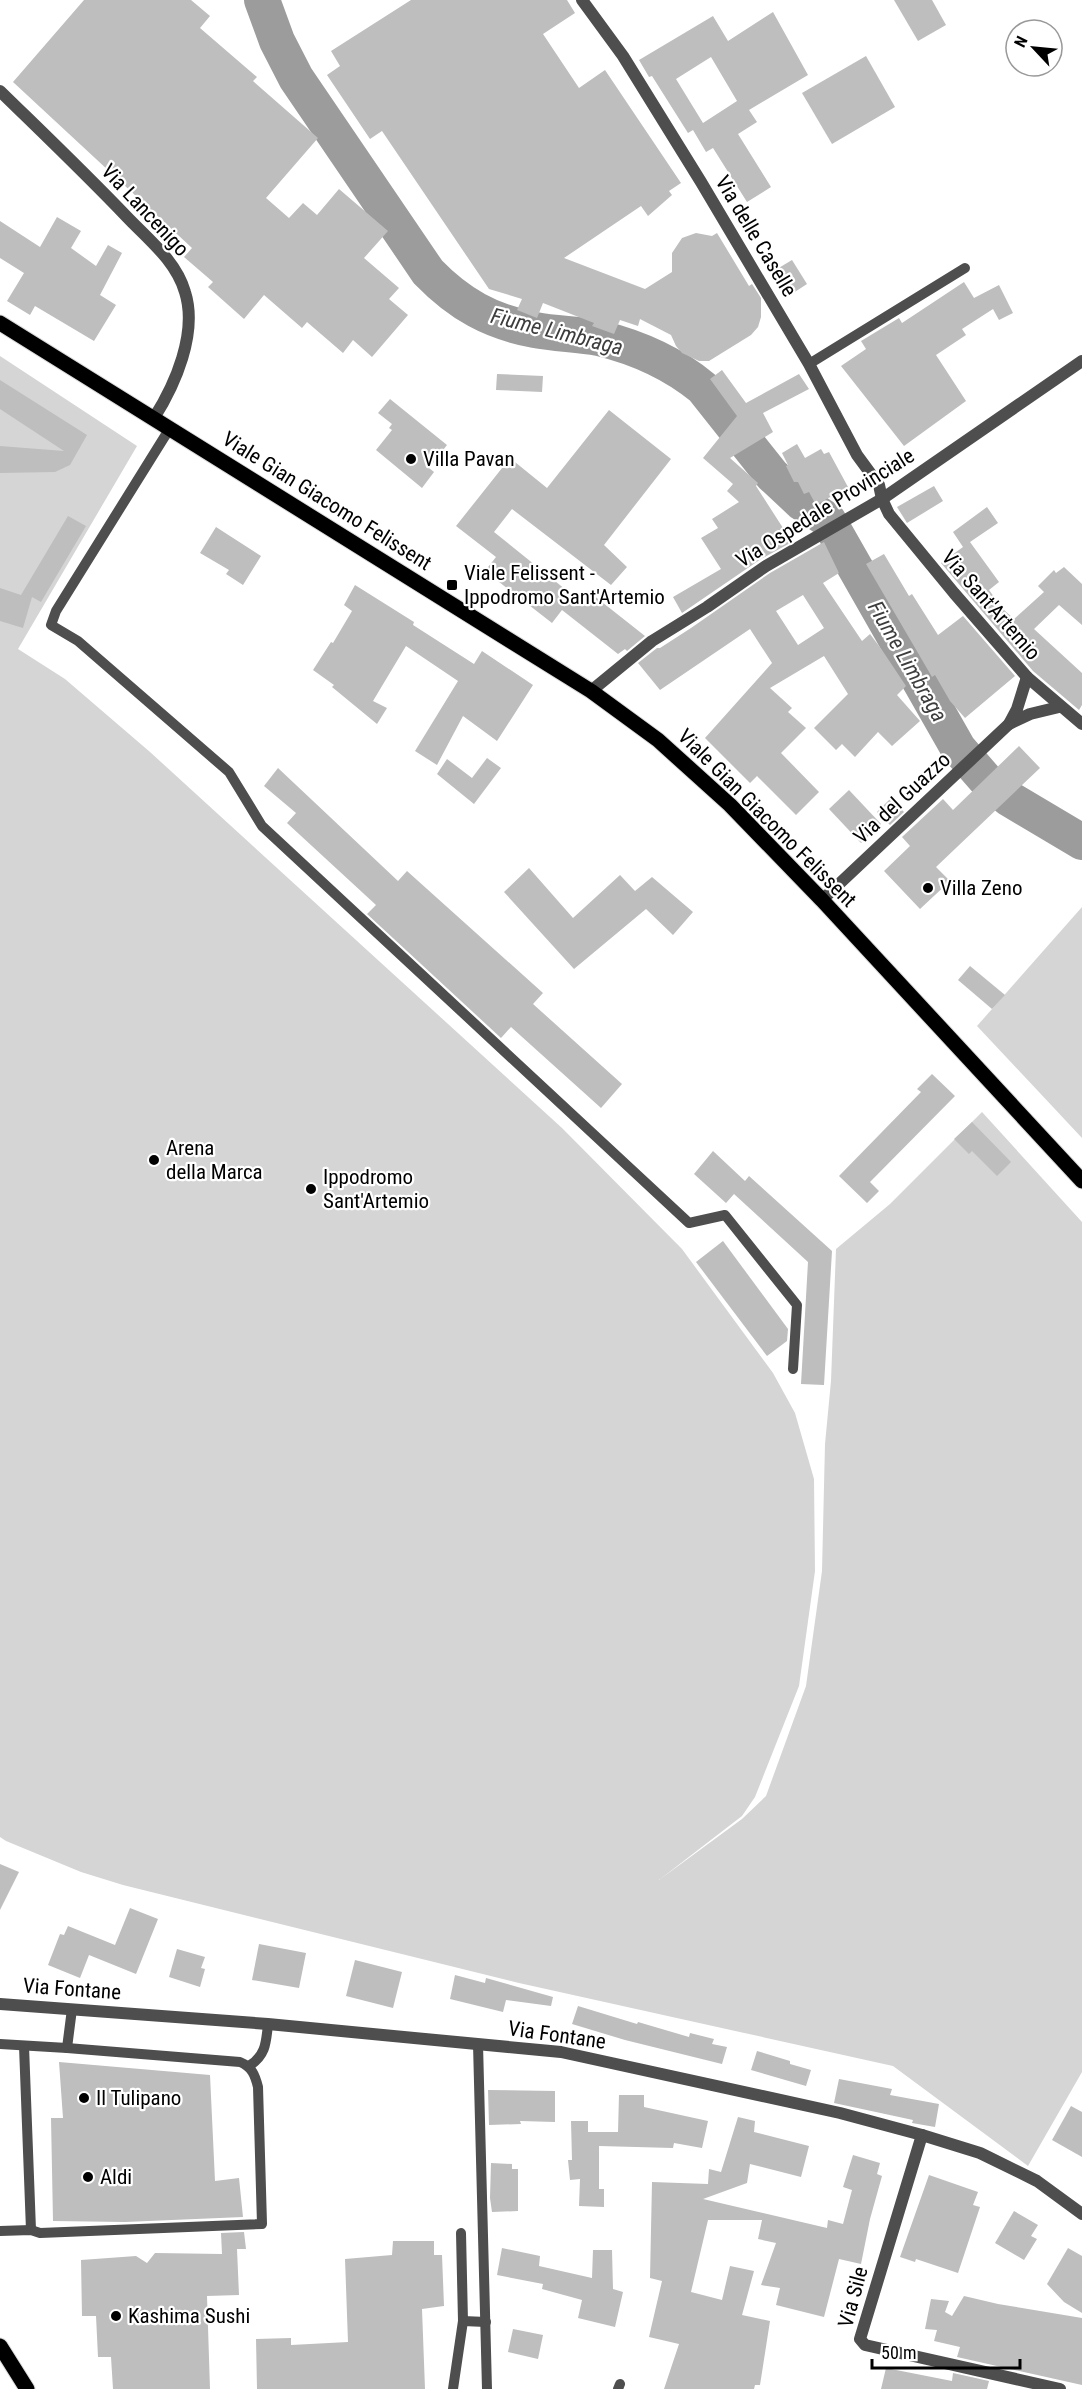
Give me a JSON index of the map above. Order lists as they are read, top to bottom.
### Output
{
  "streets": {
    "main road": ["Viale Gian Giacomo Felissent"],
    "street": [
      "Via Lancenigo",
      "Via delle Caselle",
      "Via Ospedale Provinciale",
      "Via Sant'Artemio",
      "Via del Guazzo",
      "Via Fontane",
      "Via Sile"
    ]
  },
  "crossings": [
    ["Via Lancenigo", "Viale Gian Giacomo Felissent"],
    ["Via delle Caselle", "Via Ospedale Provinciale"],
    ["Via delle Caselle", "Via Sant'Artemio"],
    ["Viale Gian Giacomo Felissent", "Via Ospedale Provinciale"],
    ["Viale Gian Giacomo Felissent", "Via del Guazzo"],
    ["Via Ospedale Provinciale", "Via Sant'Artemio"],
    ["Via Sant'Artemio", "Via del Guazzo"],
    ["Via Fontane", "Via Sile"]
  ],
  "water": ["Fiume Limbraga"],
  "places": {
    "other": [
      "Villa Pavan",
      "Villa Zeno",
      "Arena della Marca",
      "Ippodromo Sant'Artemio",
      "Il Tulipano",
      "Aldi",
      "Kashima Sushi"
    ],
    "transit": ["Viale Felissent - Ippodromo Sant'Artemio"]
  },
  "scale_bar": "50 m",
  "north": "top left"
}
